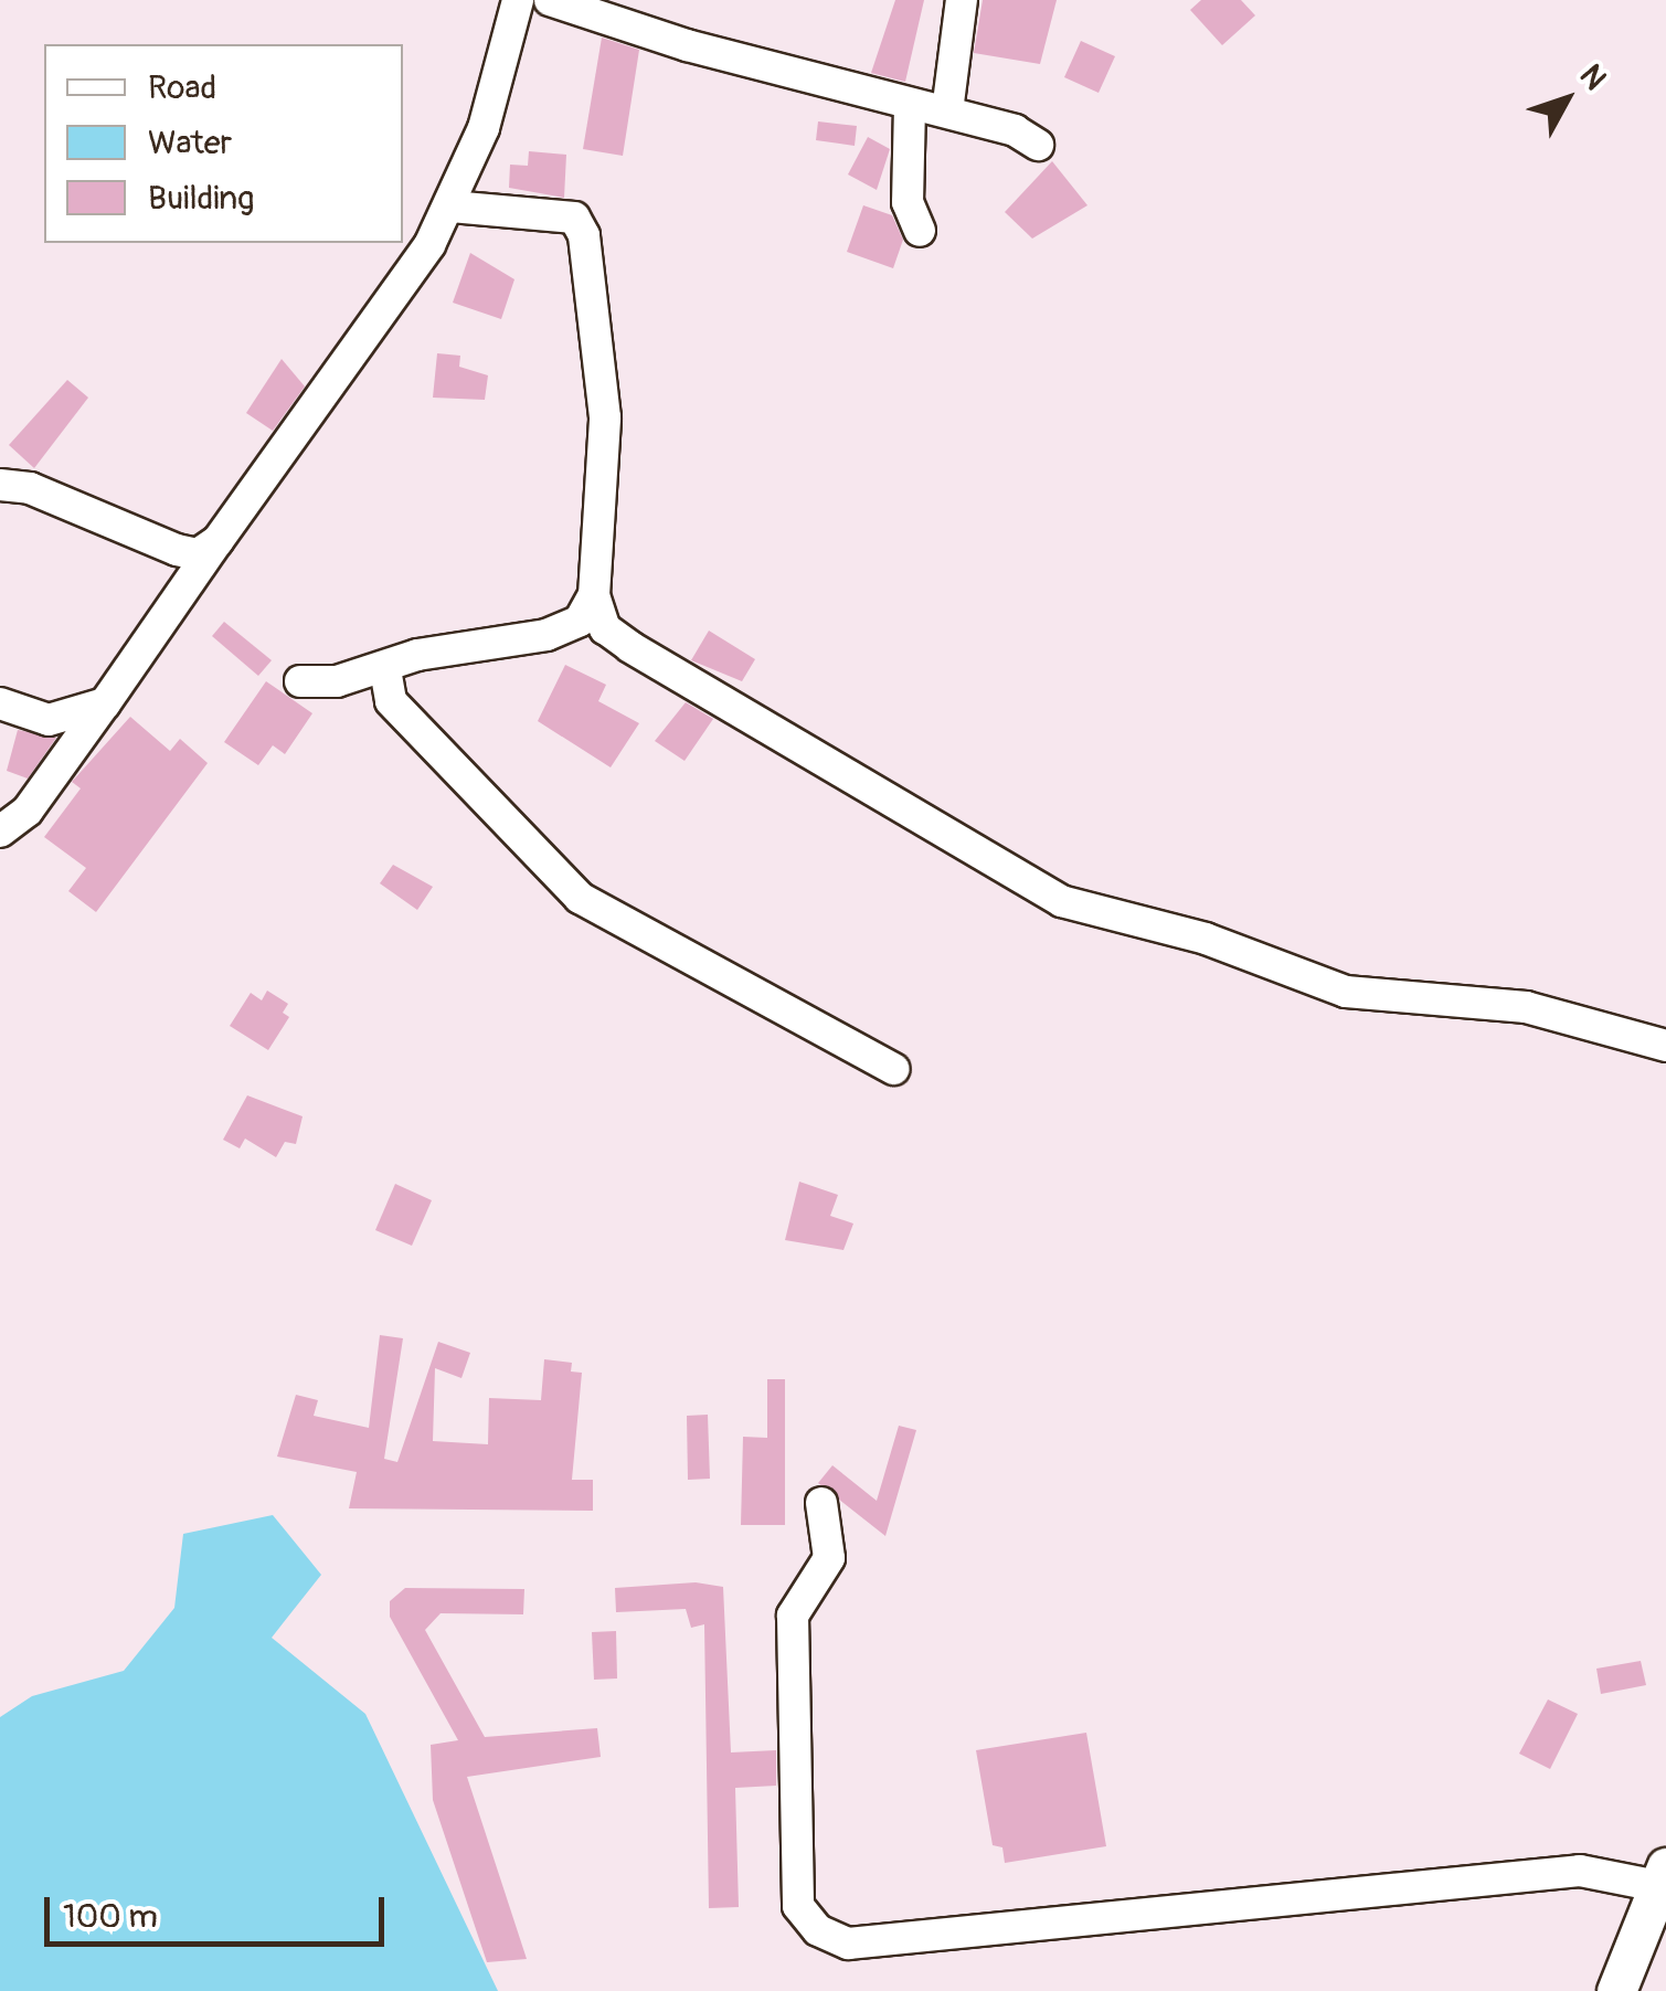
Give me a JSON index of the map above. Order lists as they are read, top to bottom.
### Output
{
  "legend": ["Road", "Water", "Building"],
  "scale_bar": "100 m",
  "north": "top right"
}
